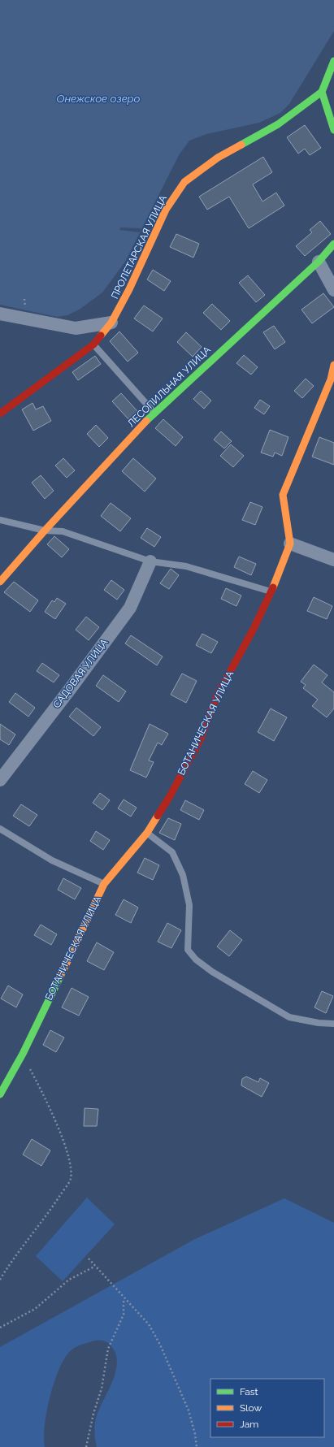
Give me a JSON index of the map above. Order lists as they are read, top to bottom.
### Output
{
  "streets": {
    "street": [
      "ПРОЛЕТАРСКАЯ УЛИЦА",
      "ЛЕСОПИЛЬНАЯ УЛИЦА",
      "САДОВАЯ УЛИЦА",
      "БОТАНИЧЕСКАЯ УЛИЦА"
    ]
  },
  "water": ["Онежское озеро"],
  "legend": ["Fast", "Slow", "Jam"]
}
